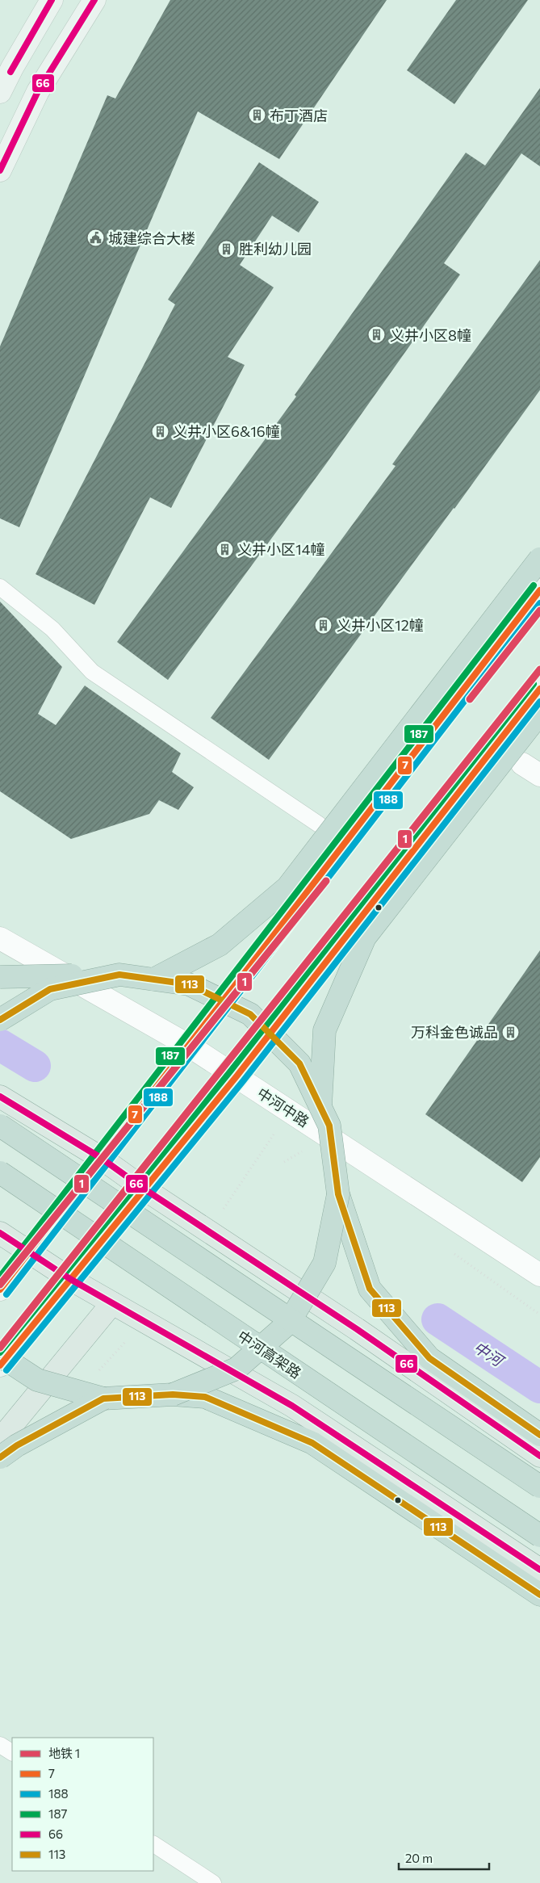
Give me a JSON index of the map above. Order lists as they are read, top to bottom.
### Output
{
  "streets": {
    "highway": ["中河高架路"],
    "street": ["中河中路"]
  },
  "water": ["中河"],
  "places": {
    "building": [
      "布丁酒店",
      "胜利幼儿园",
      "义井小区8幢",
      "义井小区6&16幢",
      "义井小区14幢",
      "义井小区12幢",
      "万科金色诚品"
    ],
    "public building": ["城建综合大楼"]
  },
  "lines": [
    "transit line 66",
    "transit line 187",
    "transit line 7",
    "transit line 188",
    "metro line 1",
    "transit line 113"
  ],
  "legend": [
    "地铁 1",
    "7",
    "188",
    "187",
    "66",
    "113"
  ],
  "scale_bar": "20 m"
}
